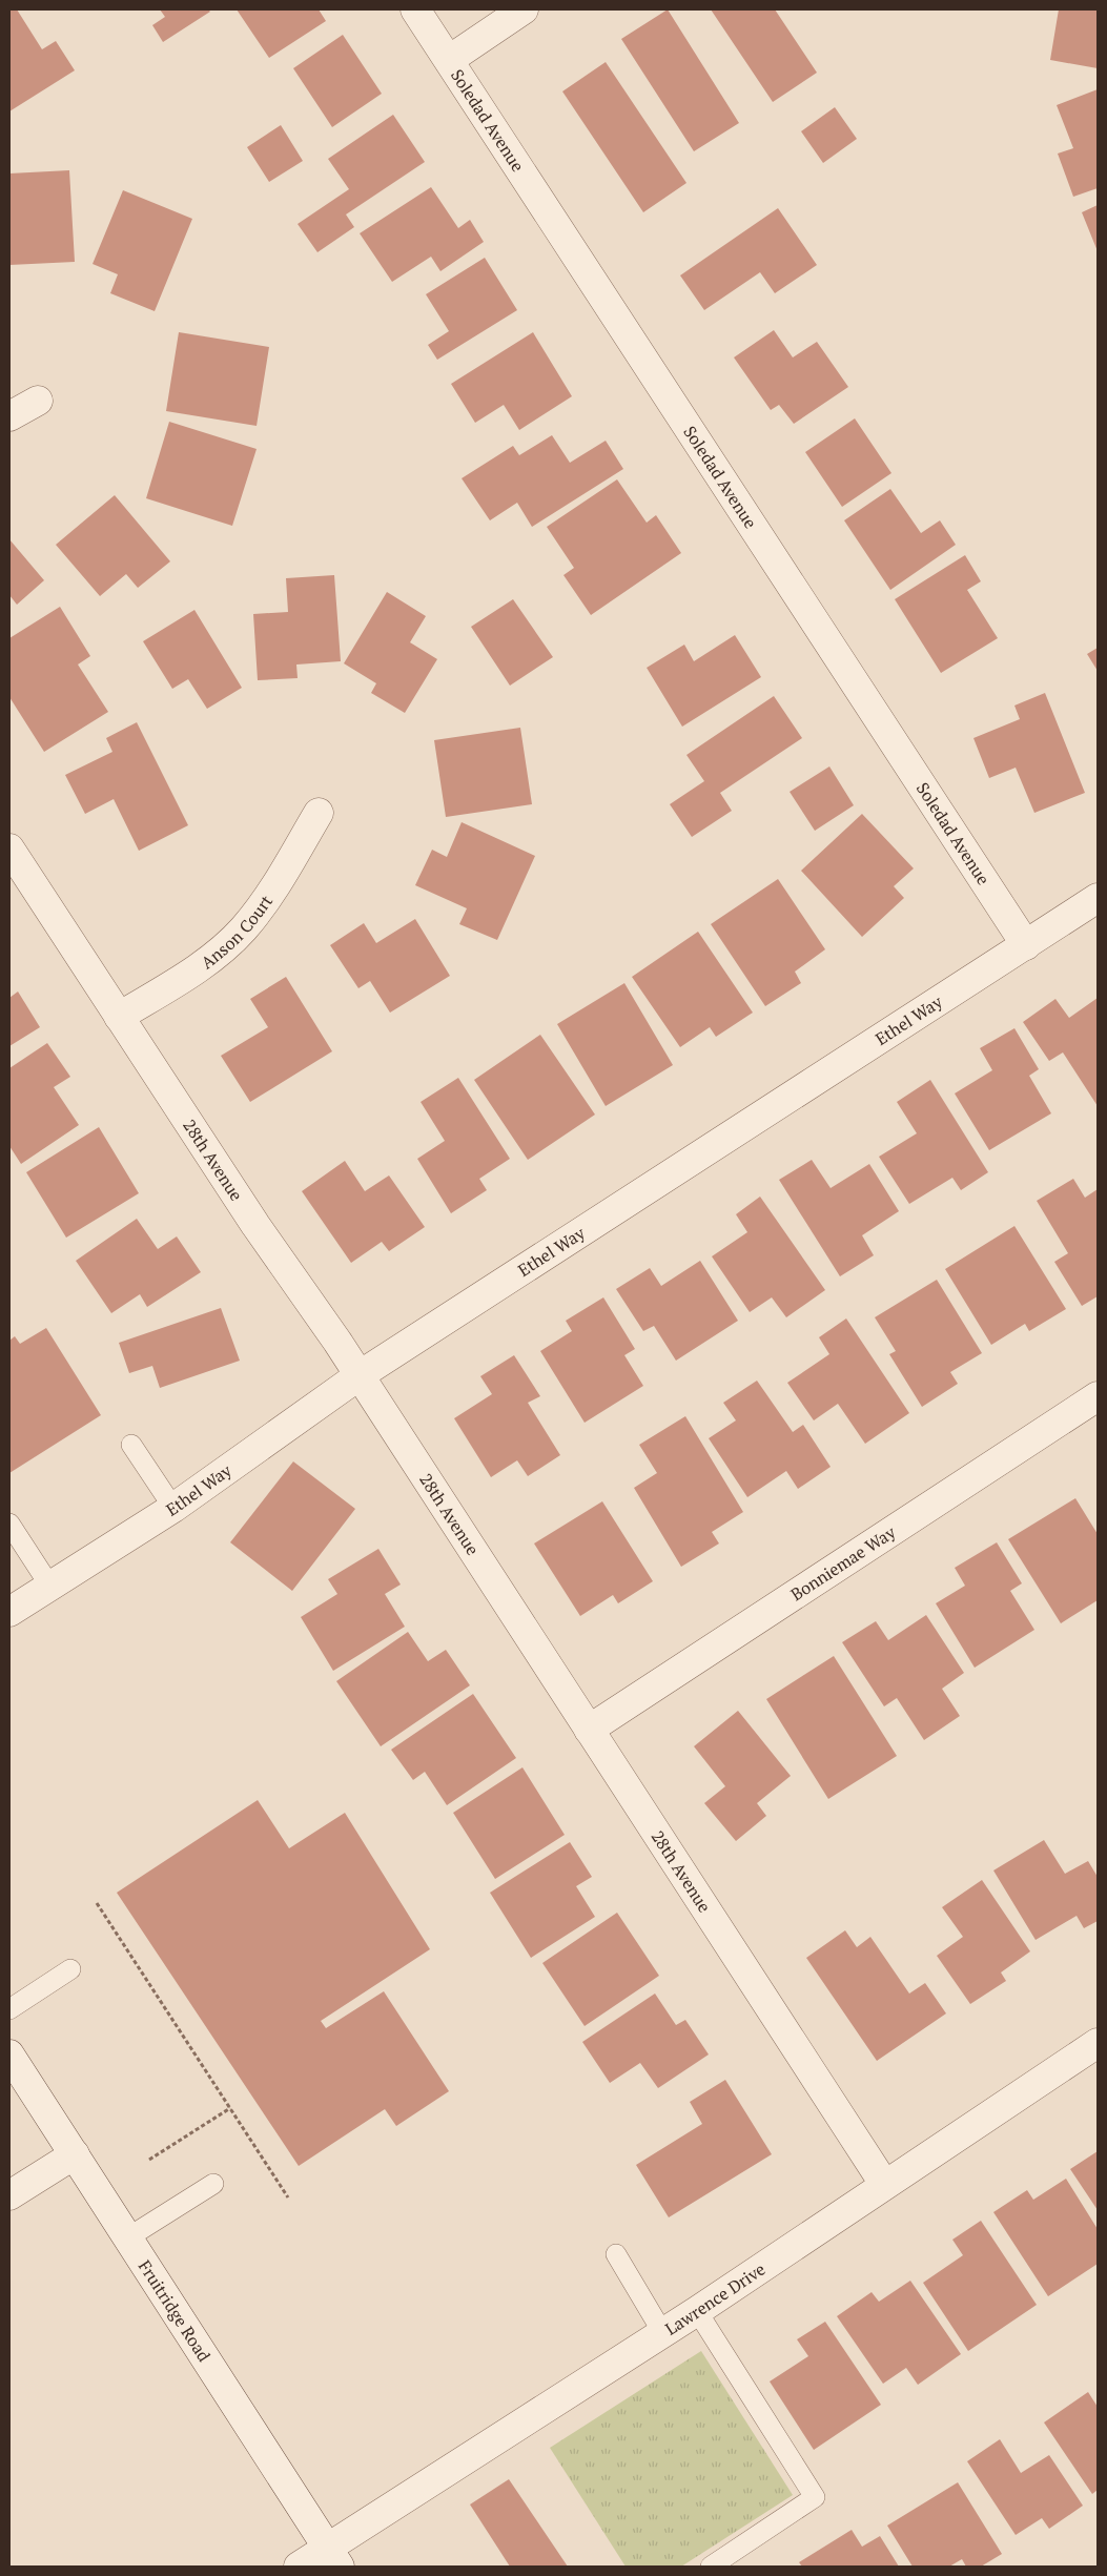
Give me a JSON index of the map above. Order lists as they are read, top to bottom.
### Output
{
  "streets": {
    "street": [
      "Soledad Avenue",
      "Anson Court",
      "Ethel Way",
      "28th Avenue",
      "Bonniemae Way",
      "Lawrence Drive",
      "Fruitridge Road"
    ]
  },
  "crossings": [
    ["Soledad Avenue", "Ethel Way"],
    ["Anson Court", "28th Avenue"],
    ["Ethel Way", "28th Avenue"],
    ["28th Avenue", "Bonniemae Way"],
    ["28th Avenue", "Lawrence Drive"],
    ["Lawrence Drive", "Fruitridge Road"]
  ]
}
